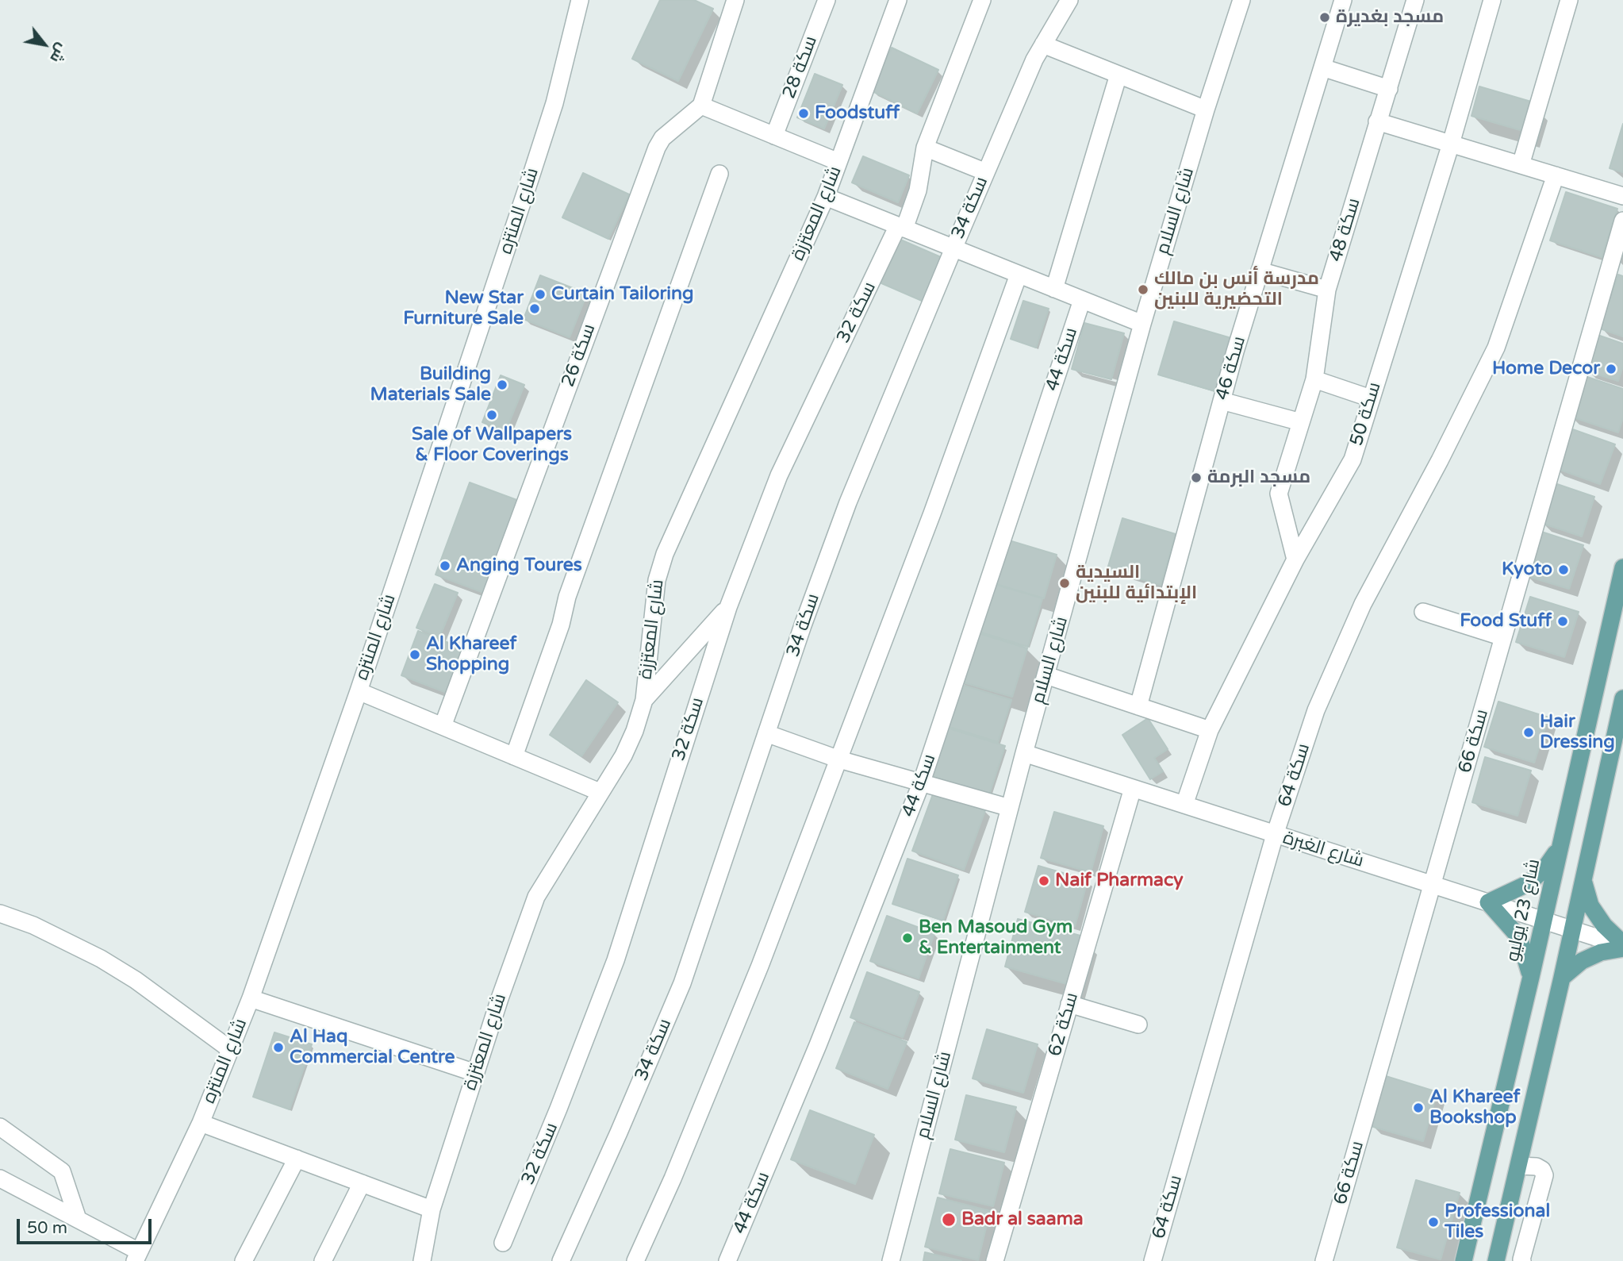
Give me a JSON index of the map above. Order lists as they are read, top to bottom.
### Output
{
  "streets": {
    "main road": ["شارع 23 يوليو"],
    "street": [
      "سكة 28",
      "سكة 34",
      "شارع المنتزه",
      "شارع السلام",
      "شارع المعتززة",
      "سكة 48",
      "سكة 32",
      "سكة 26",
      "سكة 44",
      "سكة 46",
      "سكة 50",
      "سكة 66",
      "سكة 64",
      "شارع الغبرة",
      "سكة 62"
    ]
  },
  "crossings": [
    ["شارع السلام", "شارع الغبرة"],
    ["سكة 48", "سكة 50"],
    ["سكة 50", "شارع الغبرة"],
    ["سكة 66", "شارع الغبرة"],
    ["سكة 64", "شارع الغبرة"],
    ["شارع الغبرة", "شارع 23 يوليو"],
    ["شارع الغبرة", "سكة 62"]
  ],
  "places": [
    "مسجد بغديرة",
    "Foodstuff",
    "مدرسة أنس بن مالك التحضيرية للبنين",
    "Curtain Tailoring",
    "New Star Furniture Sale",
    "Home Decor",
    "Building Materials Sale",
    "Sale of Wallpapers & Floor Coverings",
    "مسجد البرمة",
    "Anging Toures",
    "Kyoto",
    "السيدية الإبتدائية للبنين",
    "Food Stuff",
    "Al Khareef Shopping",
    "Hair Dressing",
    "Naif Pharmacy",
    "Ben Masoud Gym & Entertainment",
    "Al Haq Commercial Centre",
    "Al Khareef Bookshop",
    "Badr al saama",
    "Professional Tiles"
  ],
  "scale_bar": "50 m",
  "north": "bottom right"
}
